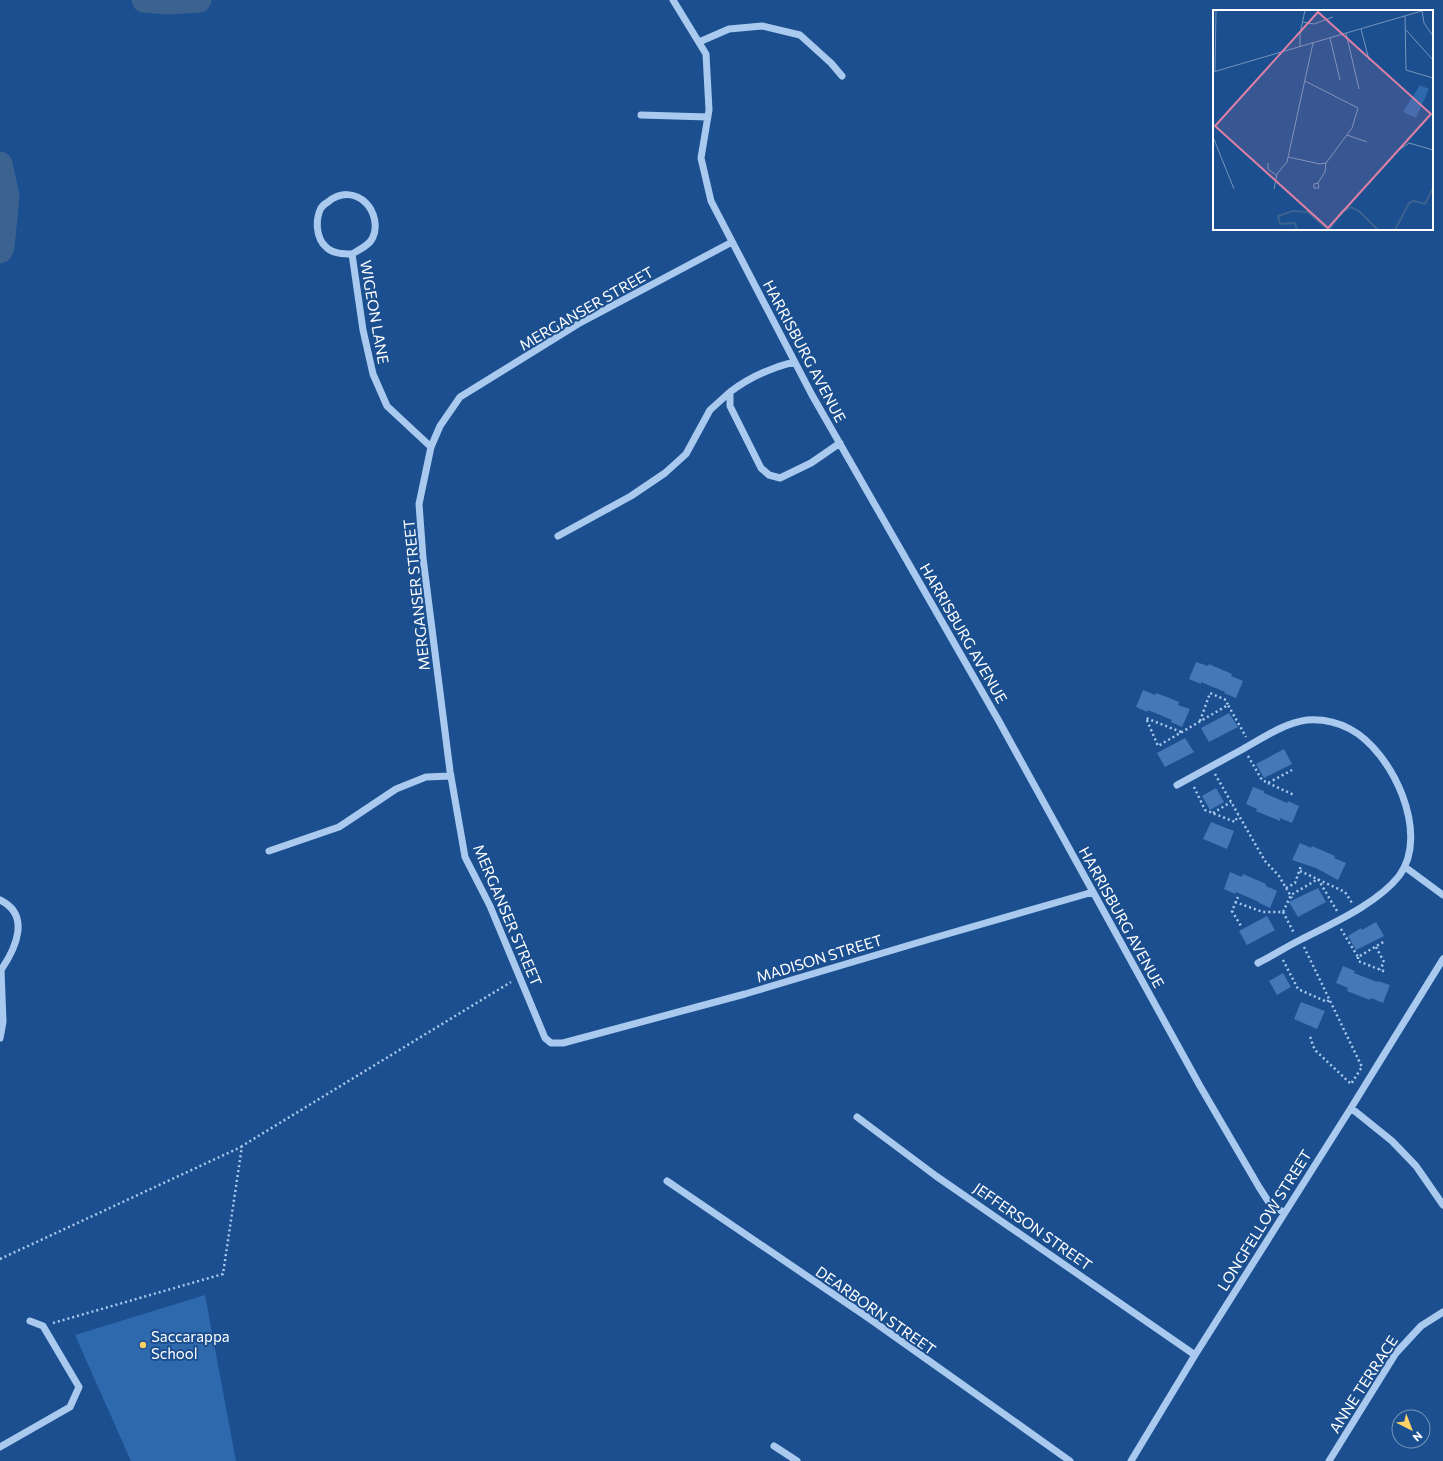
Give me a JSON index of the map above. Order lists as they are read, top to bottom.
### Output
{
  "streets": {
    "street": [
      "MERGANSER STREET",
      "WIGEON LANE",
      "HARRISBURG AVENUE",
      "MADISON STREET",
      "LONGFELLOW STREET",
      "JEFFERSON STREET",
      "DEARBORN STREET",
      "ANNE TERRACE"
    ]
  },
  "crossings": [
    ["MERGANSER STREET", "WIGEON LANE"],
    ["MERGANSER STREET", "HARRISBURG AVENUE"],
    ["MERGANSER STREET", "MADISON STREET"],
    ["HARRISBURG AVENUE", "MADISON STREET"],
    ["HARRISBURG AVENUE", "LONGFELLOW STREET"],
    ["LONGFELLOW STREET", "JEFFERSON STREET"]
  ],
  "places": ["Saccarappa School"],
  "north": "bottom right"
}
